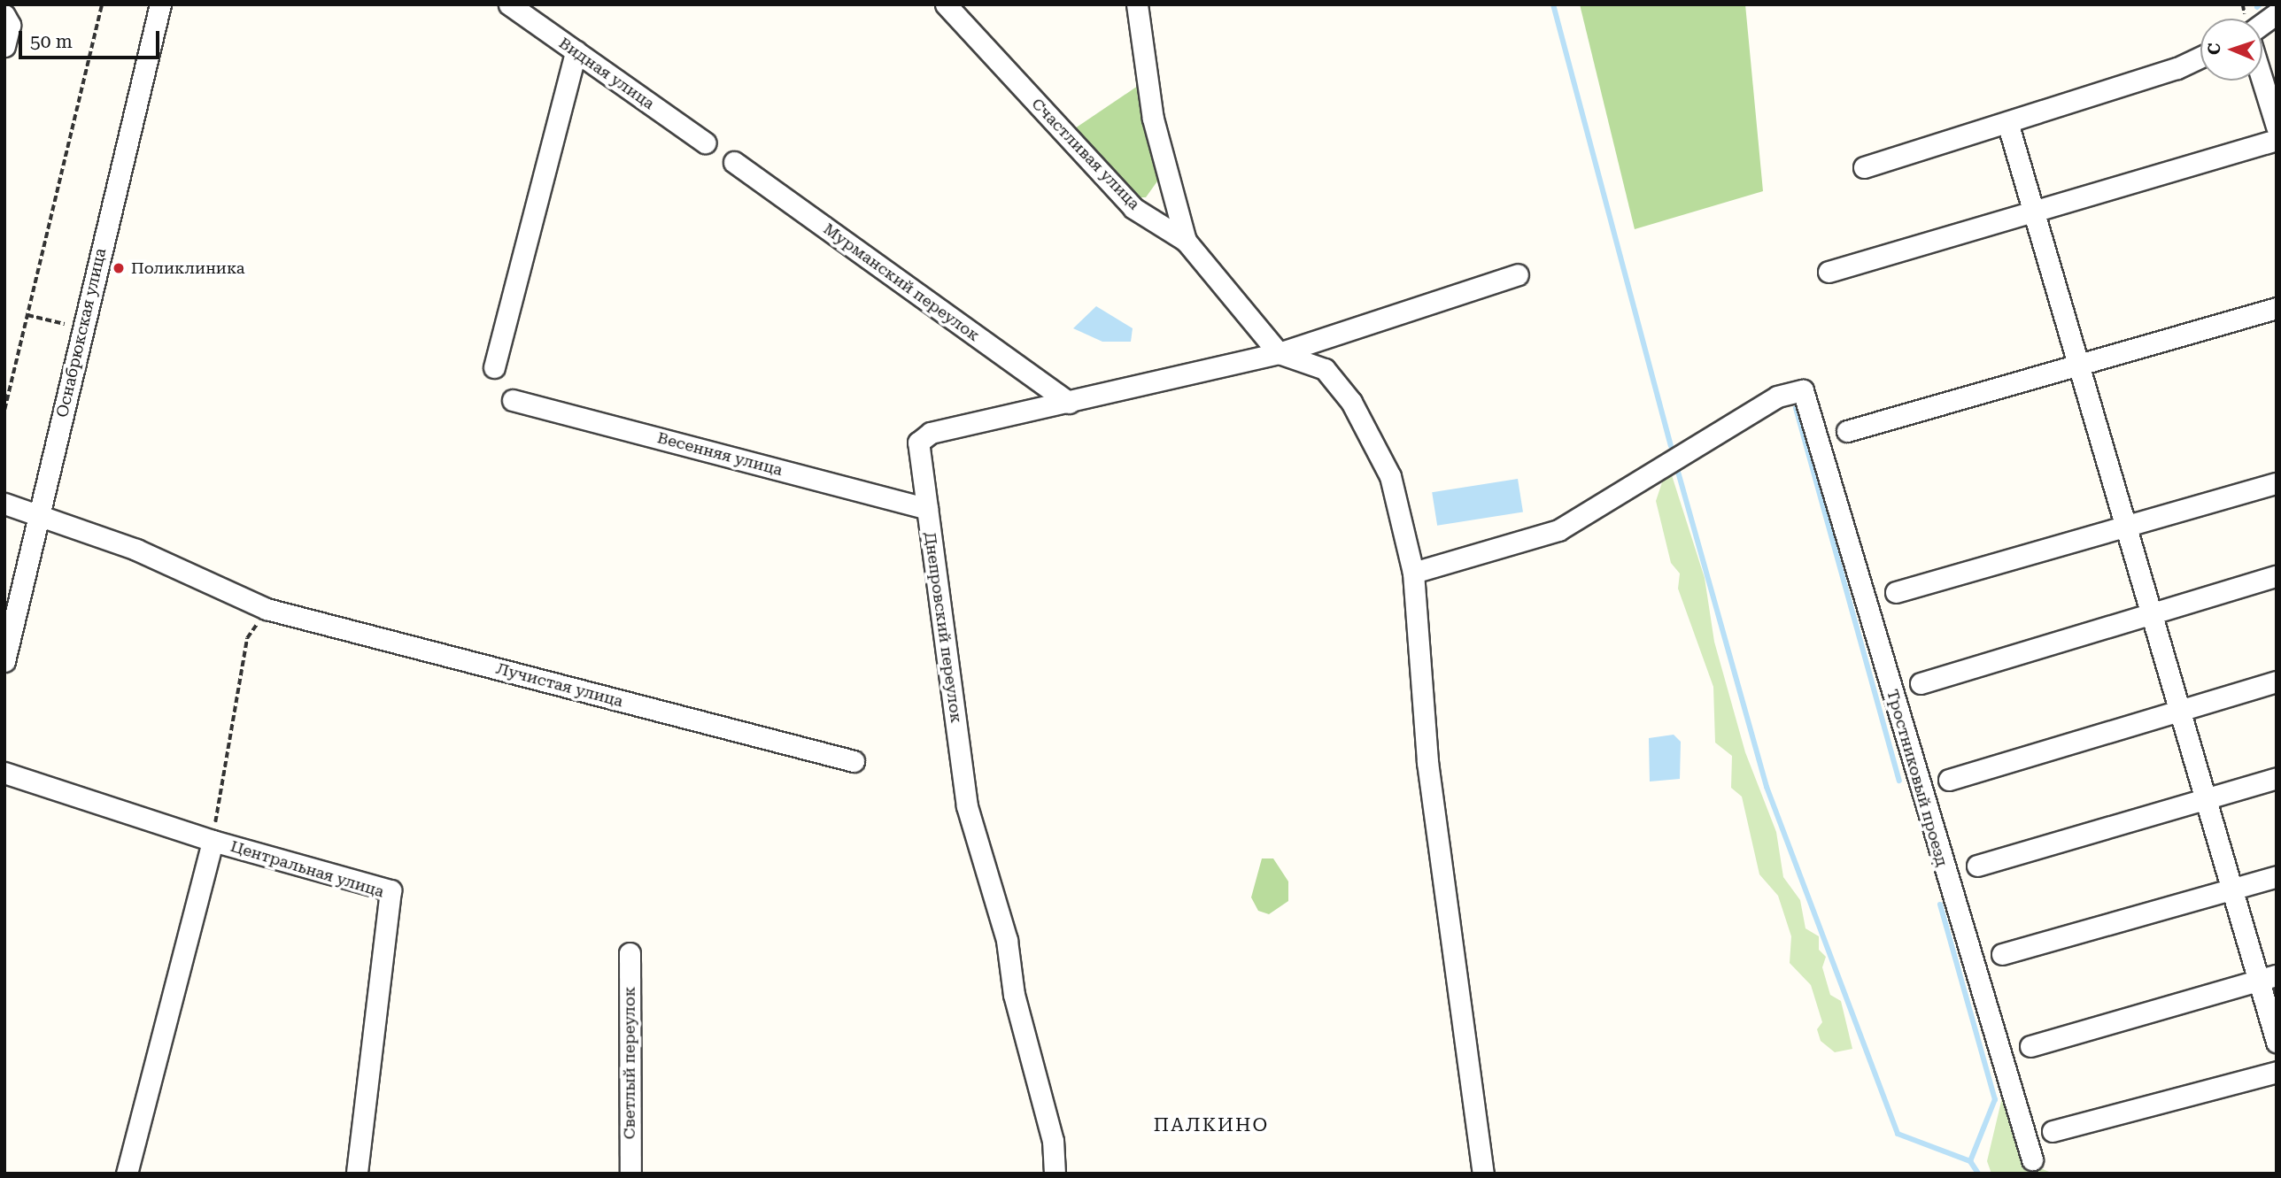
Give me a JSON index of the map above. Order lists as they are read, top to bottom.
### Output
{
  "streets": {
    "street": [
      "Видная улица",
      "Счастливая улица",
      "Мурманский переулок",
      "Оснабрюкская улица",
      "Весенняя улица",
      "Днепровский переулок",
      "Лучистая улица",
      "Тростниковый проезд",
      "Центральная улица",
      "Светлый переулок"
    ]
  },
  "crossings": [
    ["Счастливая улица", "Днепровский переулок"],
    ["Мурманский переулок", "Днепровский переулок"],
    ["Оснабрюкская улица", "Лучистая улица"],
    ["Весенняя улица", "Днепровский переулок"]
  ],
  "districts": ["ПАЛКИНО"],
  "places": ["Поликлиника"],
  "scale_bar": "50 m",
  "north": "left"
}
